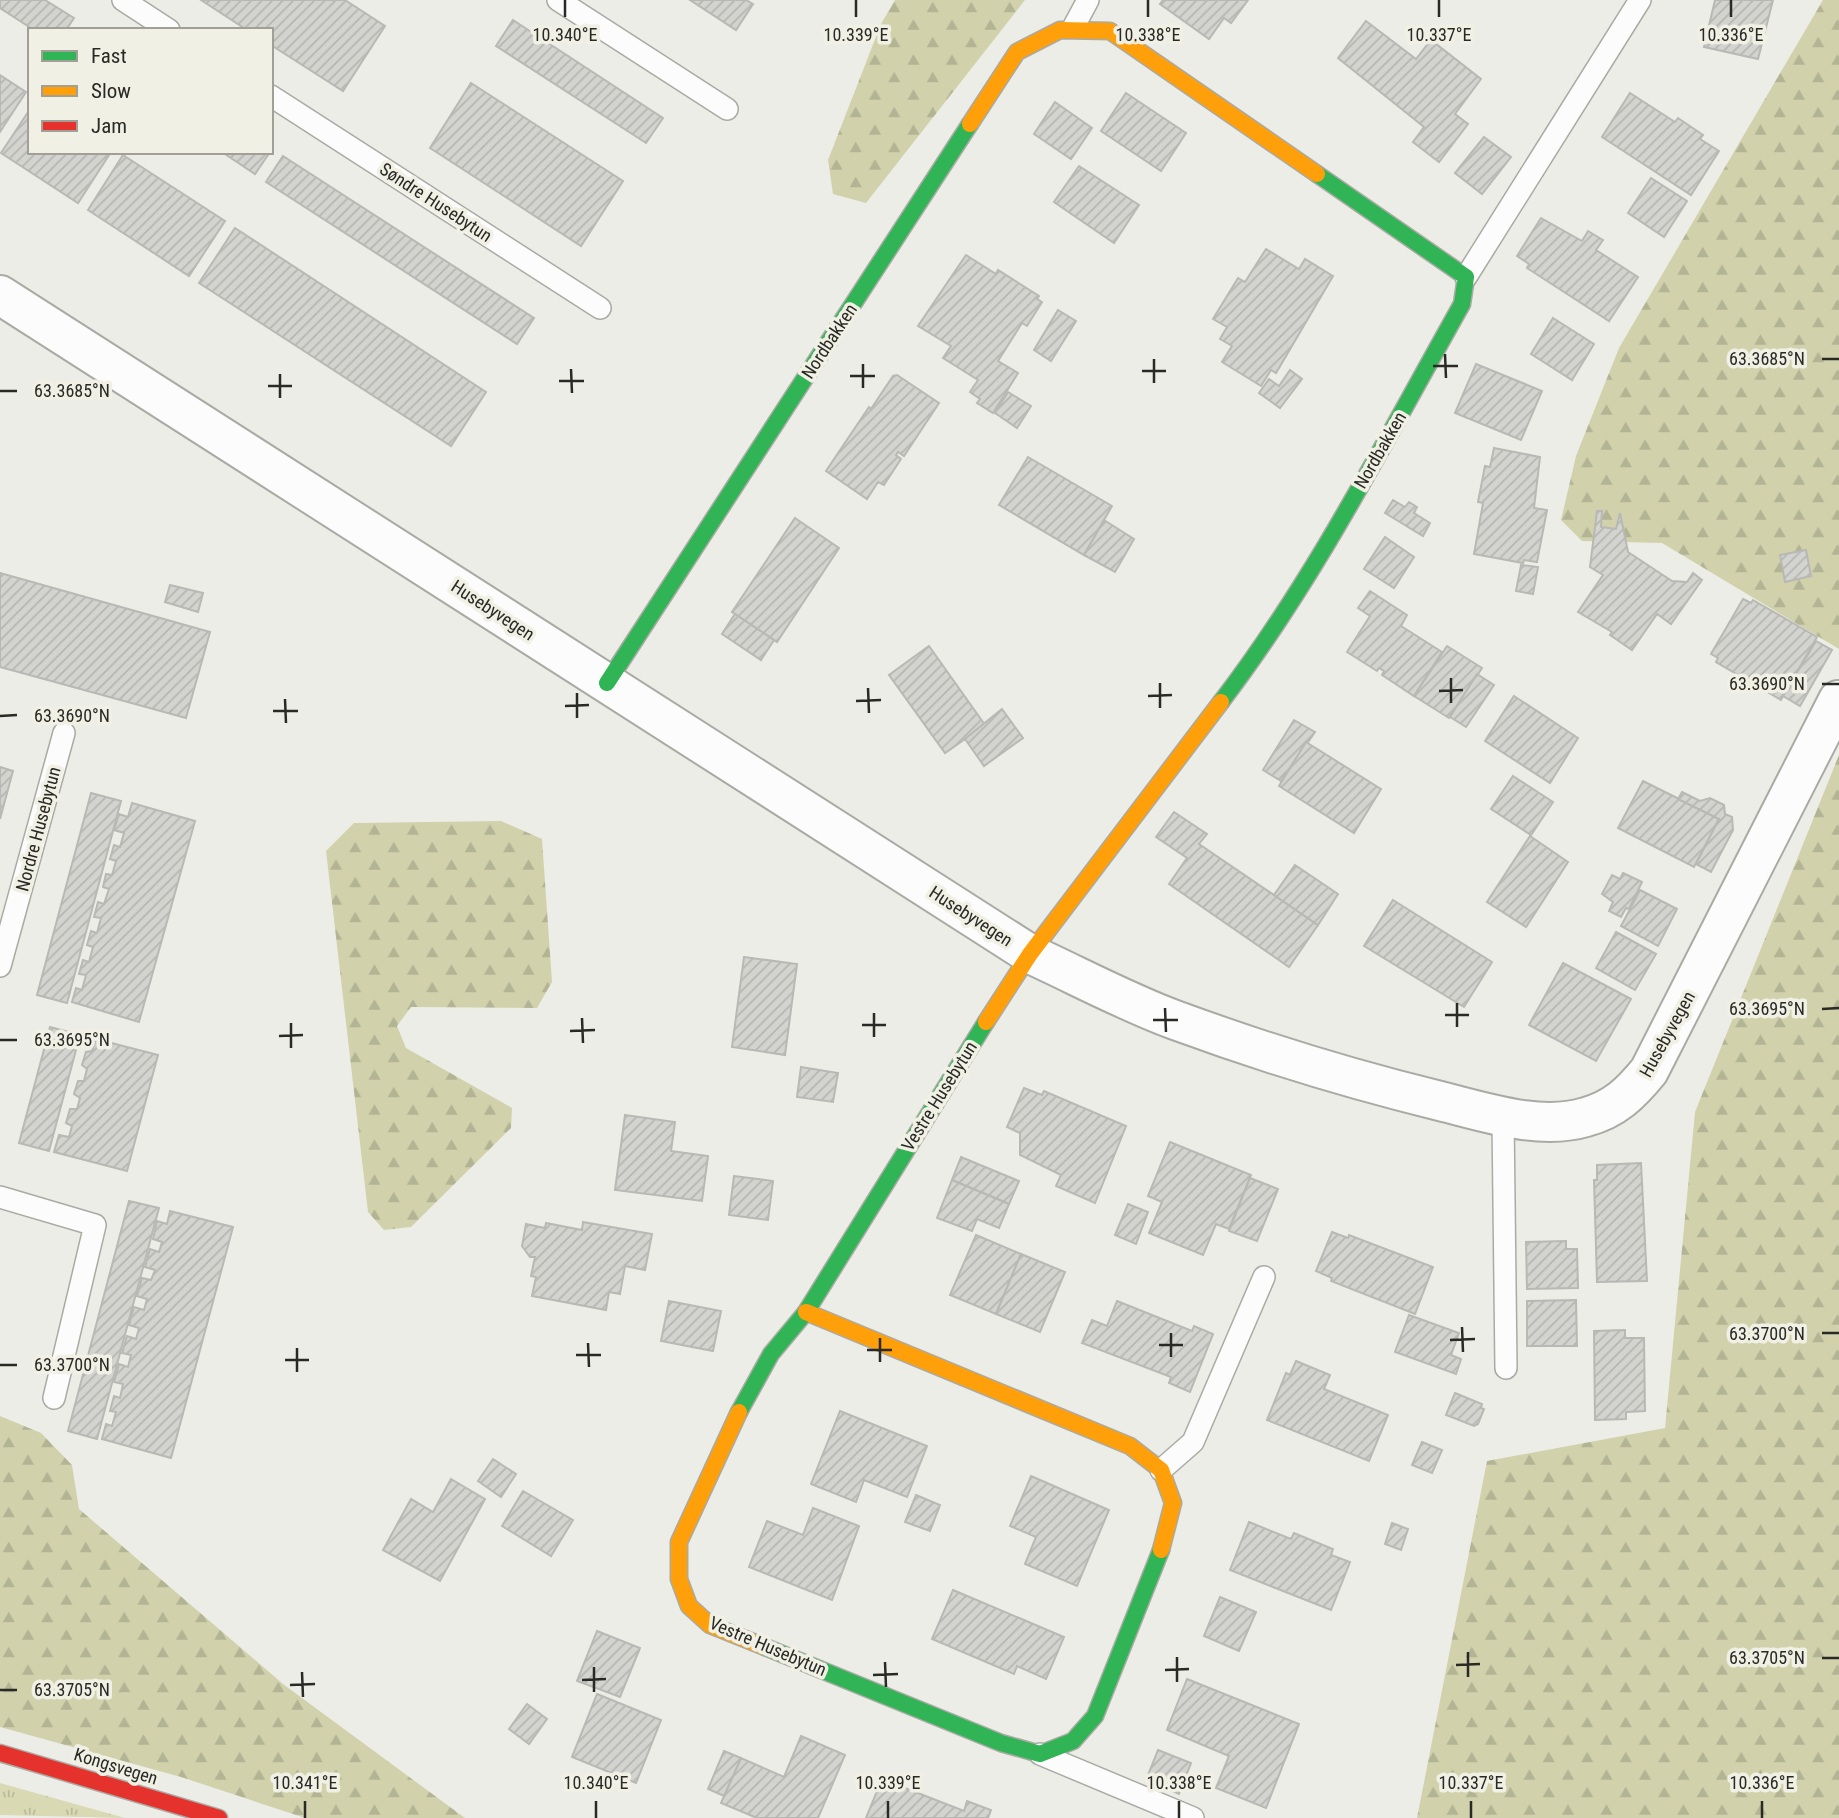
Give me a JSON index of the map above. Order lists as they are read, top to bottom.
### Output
{
  "streets": {
    "street": [
      "Nordbakken",
      "Husebyvegen",
      "Vestre Husebytun",
      "Kongsvegen"
    ],
    "lane": ["Søndre Husebytun", "Nordre Husebytun"]
  },
  "crossings": [
    ["Nordbakken", "Husebyvegen"],
    ["Nordbakken", "Vestre Husebytun"],
    ["Husebyvegen", "Vestre Husebytun"]
  ],
  "legend": ["Fast", "Slow", "Jam"],
  "coordinates": [
    "10.340°E",
    "10.339°E",
    "10.338°E",
    "10.337°E",
    "10.336°E",
    "63.3685°N",
    "63.3690°N",
    "63.3695°N",
    "63.3700°N",
    "63.3705°N",
    "10.341°E"
  ]
}
